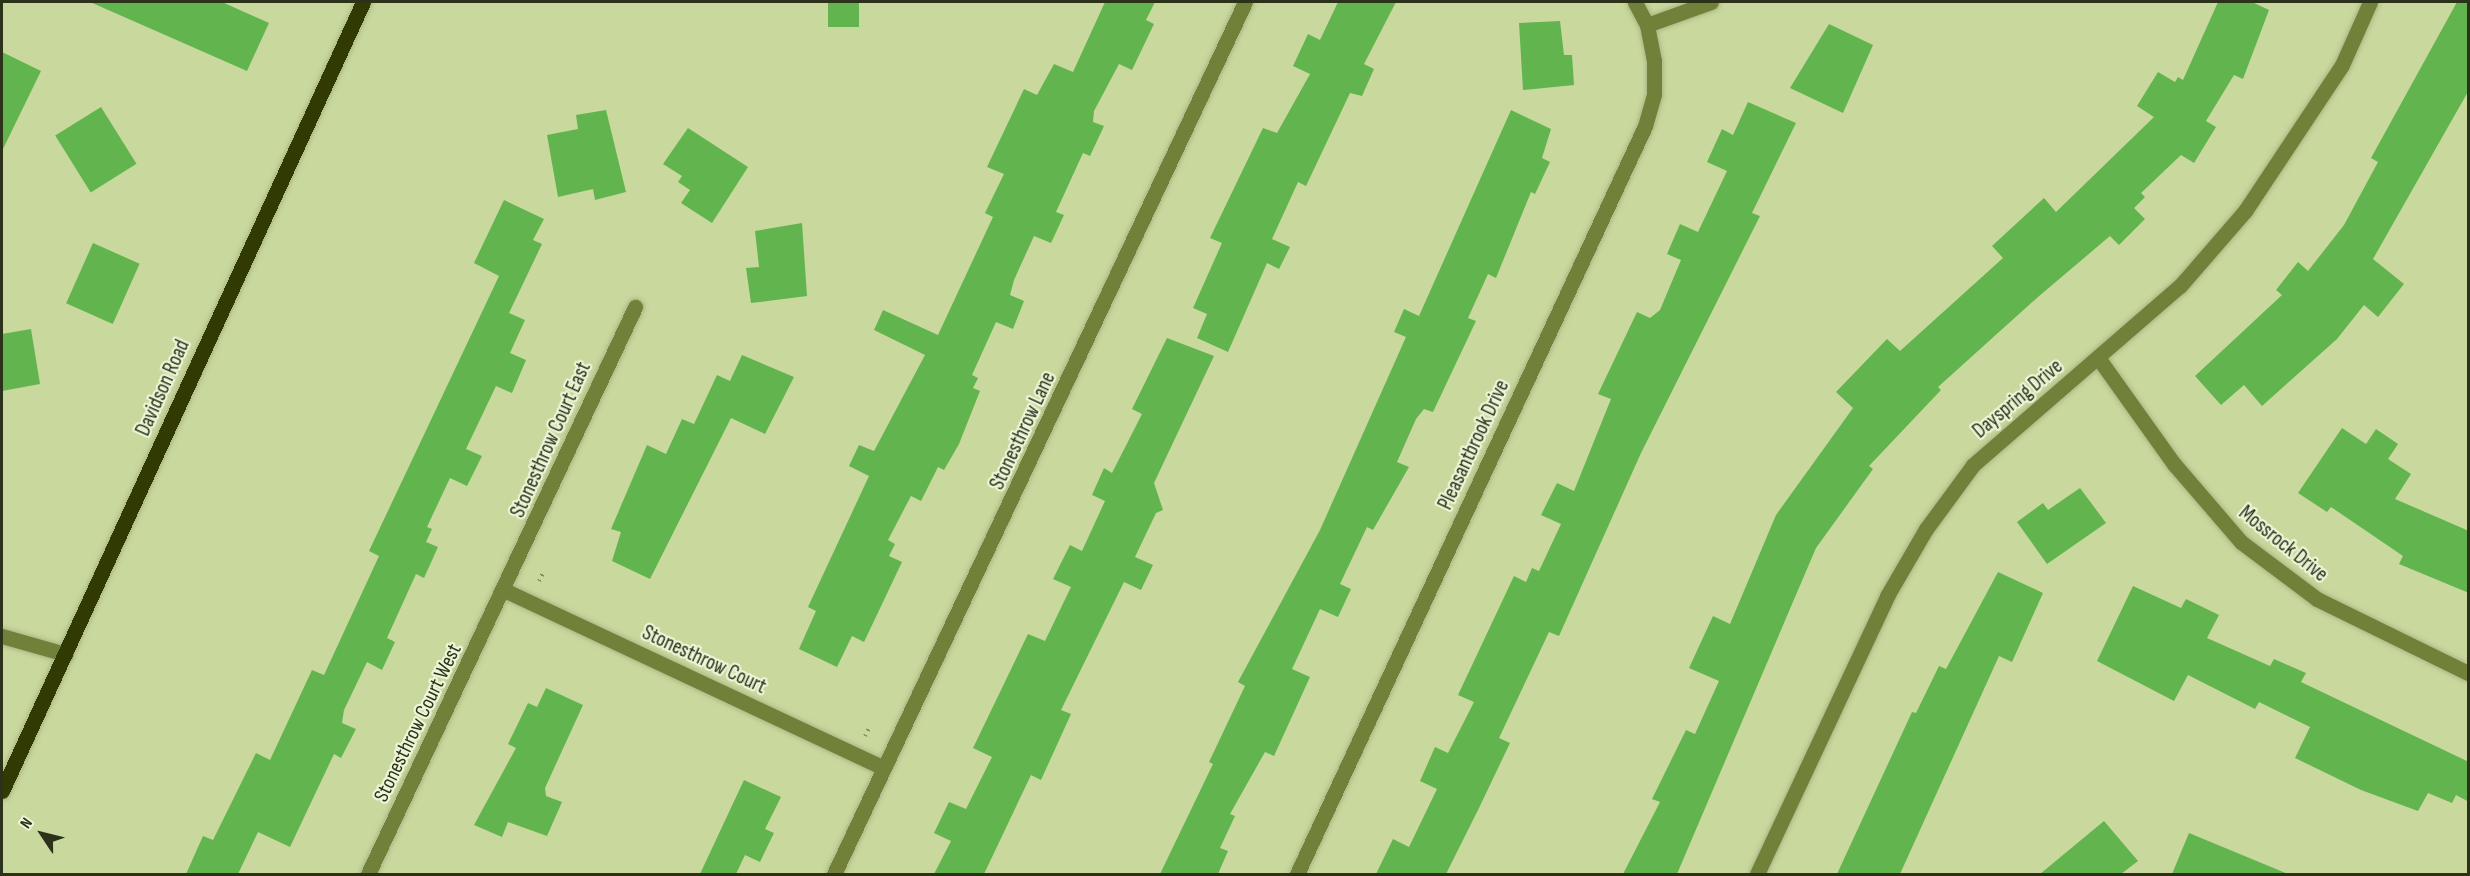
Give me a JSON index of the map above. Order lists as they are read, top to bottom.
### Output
{
  "streets": {
    "main road": ["Davidson Road"],
    "street": [
      "Dayspring Drive",
      "Stonesthrow Lane",
      "Stonesthrow Court East",
      "Pleasantbrook Drive",
      "Mossrock Drive",
      "Stonesthrow Court",
      "Stonesthrow Court West"
    ]
  },
  "crossings": [
    ["Dayspring Drive", "Mossrock Drive"],
    ["Stonesthrow Lane", "Stonesthrow Court"],
    ["Stonesthrow Court East", "Stonesthrow Court"],
    ["Stonesthrow Court East", "Stonesthrow Court West"],
    ["Stonesthrow Court", "Stonesthrow Court West"]
  ],
  "north": "top left"
}
